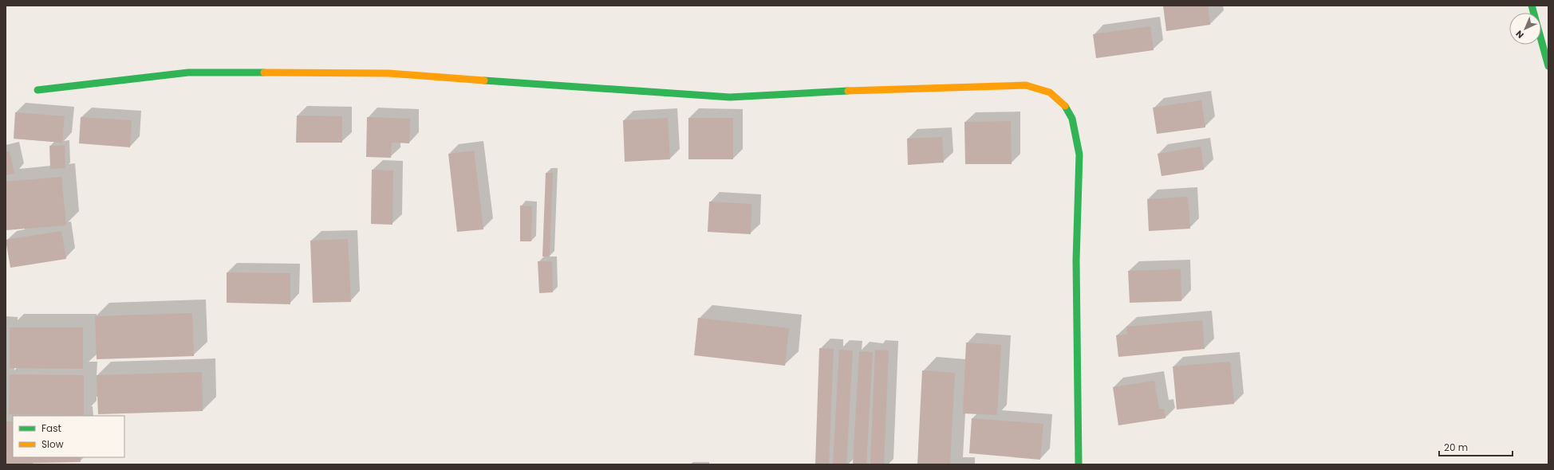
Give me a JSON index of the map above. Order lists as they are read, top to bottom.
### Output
{
  "legend": ["Fast", "Slow"],
  "scale_bar": "20 m",
  "north": "bottom left"
}
